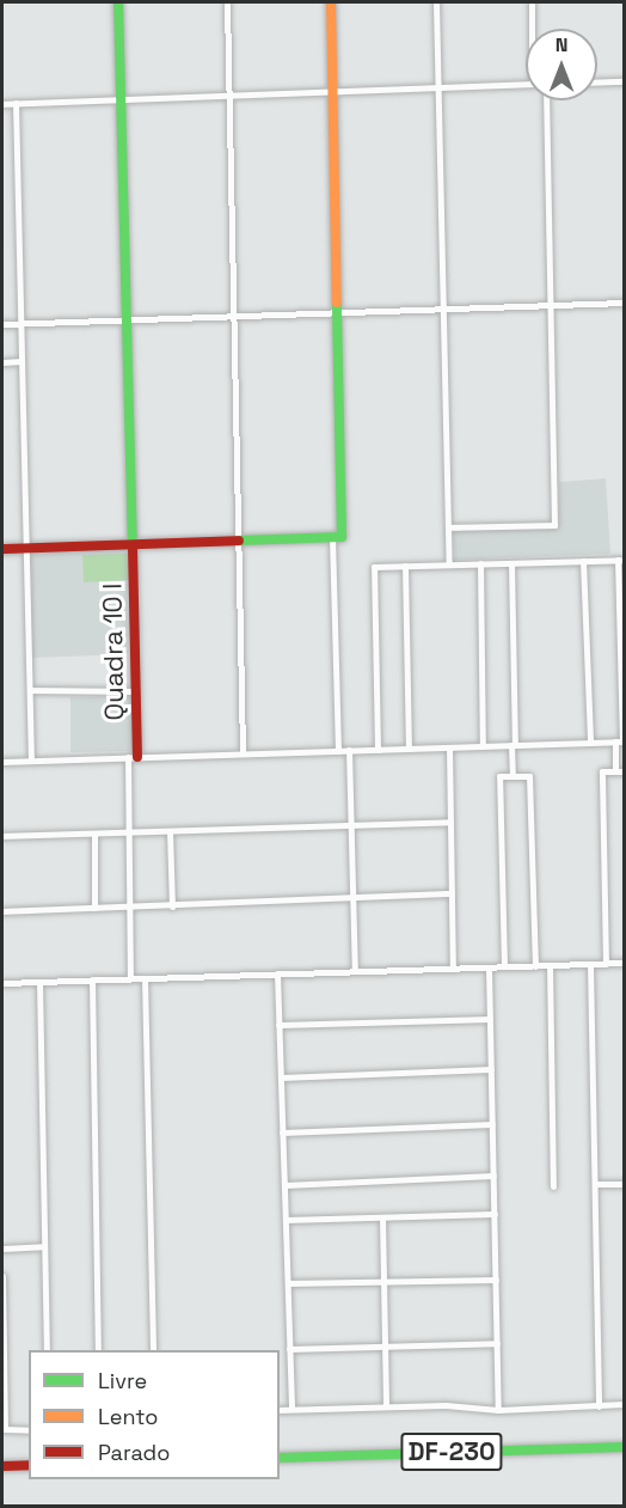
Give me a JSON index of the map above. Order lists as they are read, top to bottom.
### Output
{
  "streets": {
    "street": ["Quadra 10 I", "DF-230"]
  },
  "legend": ["Livre", "Lento", "Parado"],
  "north": "top"
}
